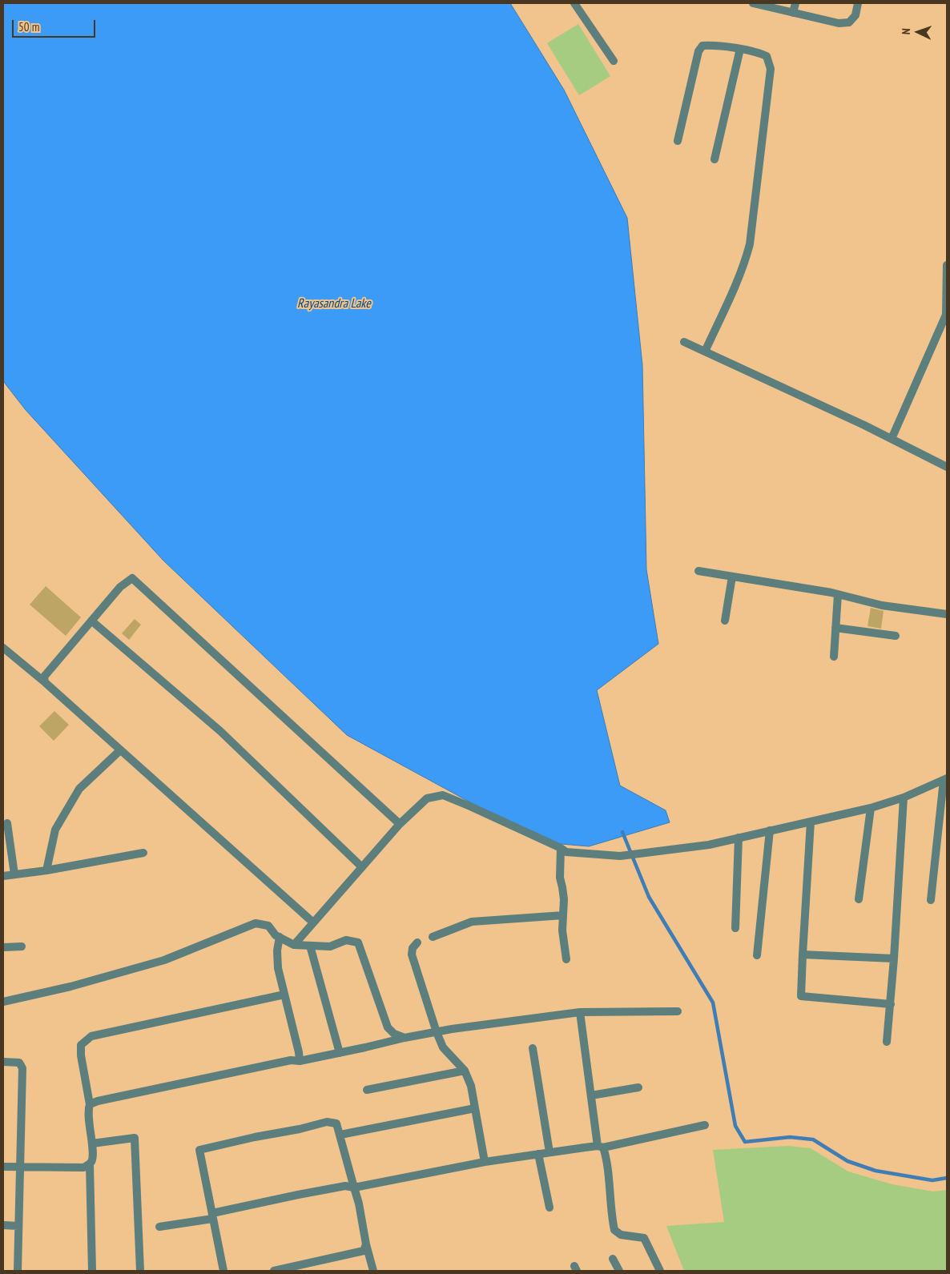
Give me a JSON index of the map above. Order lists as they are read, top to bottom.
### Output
{
  "water": ["Rayasandra Lake"],
  "scale_bar": "50 m",
  "north": "left"
}
